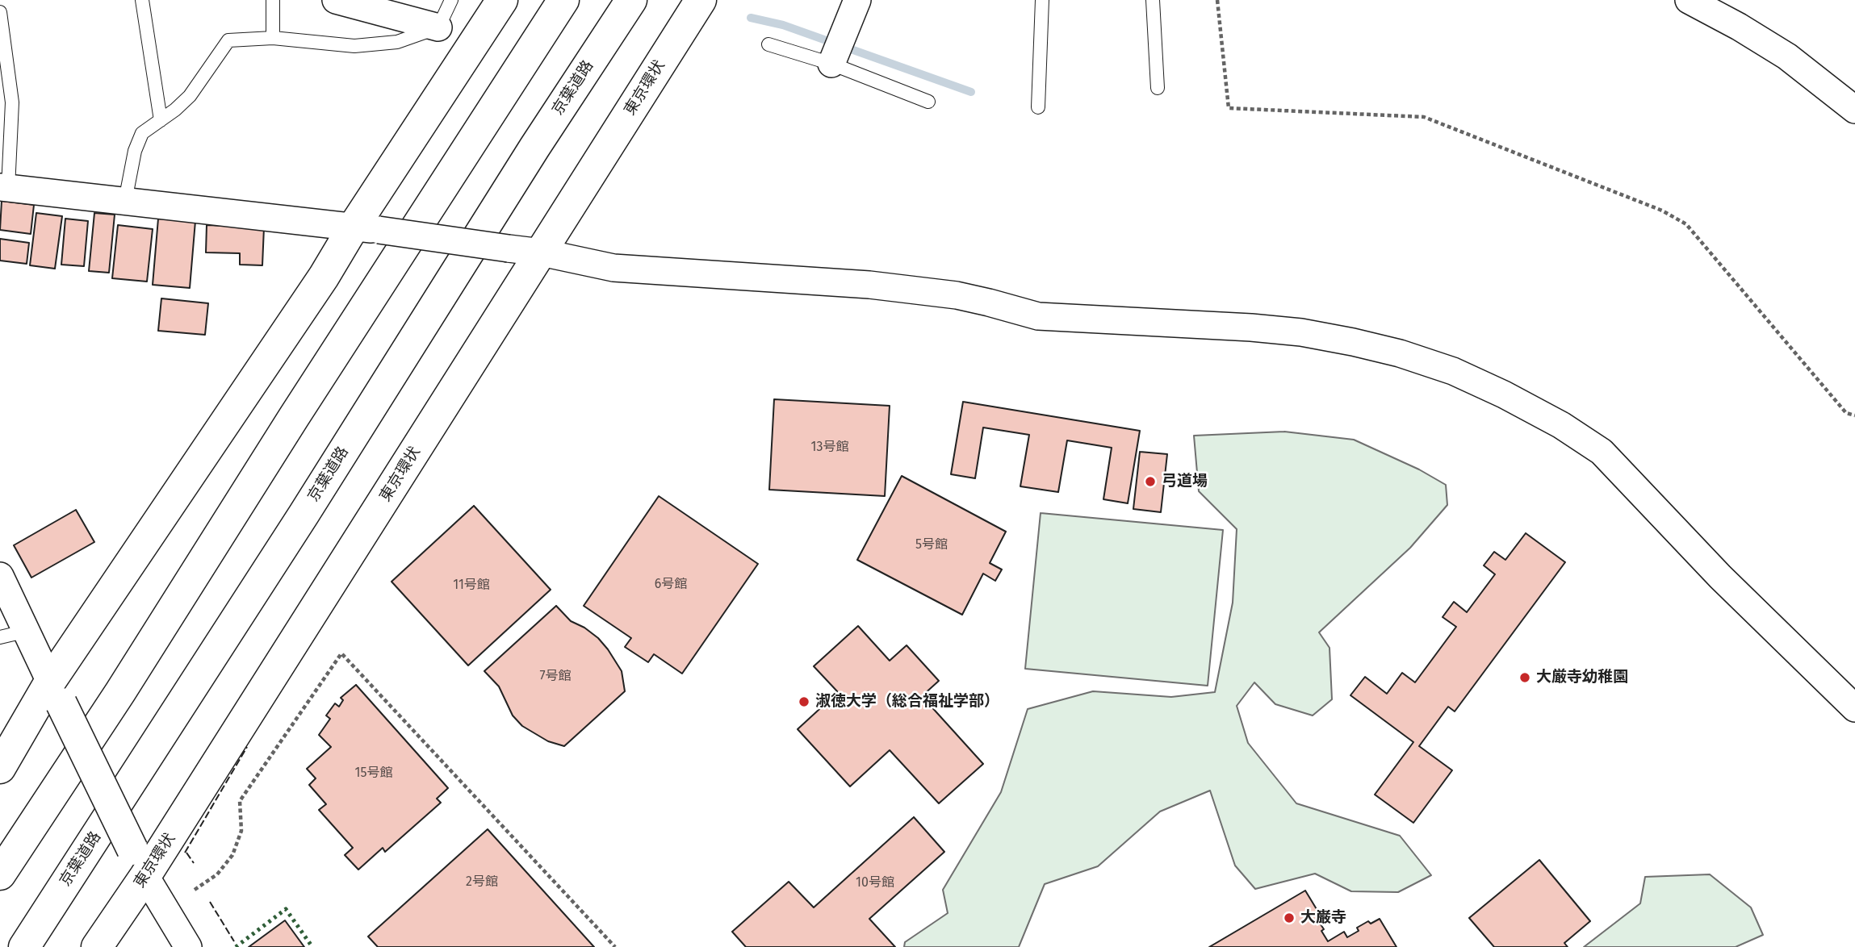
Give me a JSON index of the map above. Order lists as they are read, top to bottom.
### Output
{
  "streets": {
    "main road": ["京葉道路", "東京環状"]
  },
  "places": [
    "弓道場",
    "大厳寺幼稚園",
    "淑徳大学（総合福祉学部）",
    "大巌寺"
  ],
  "house_numbers": [
    "13号館",
    "5号館",
    "6号館",
    "11号館",
    "7号館",
    "15号館",
    "2号館",
    "10号館"
  ]
}
